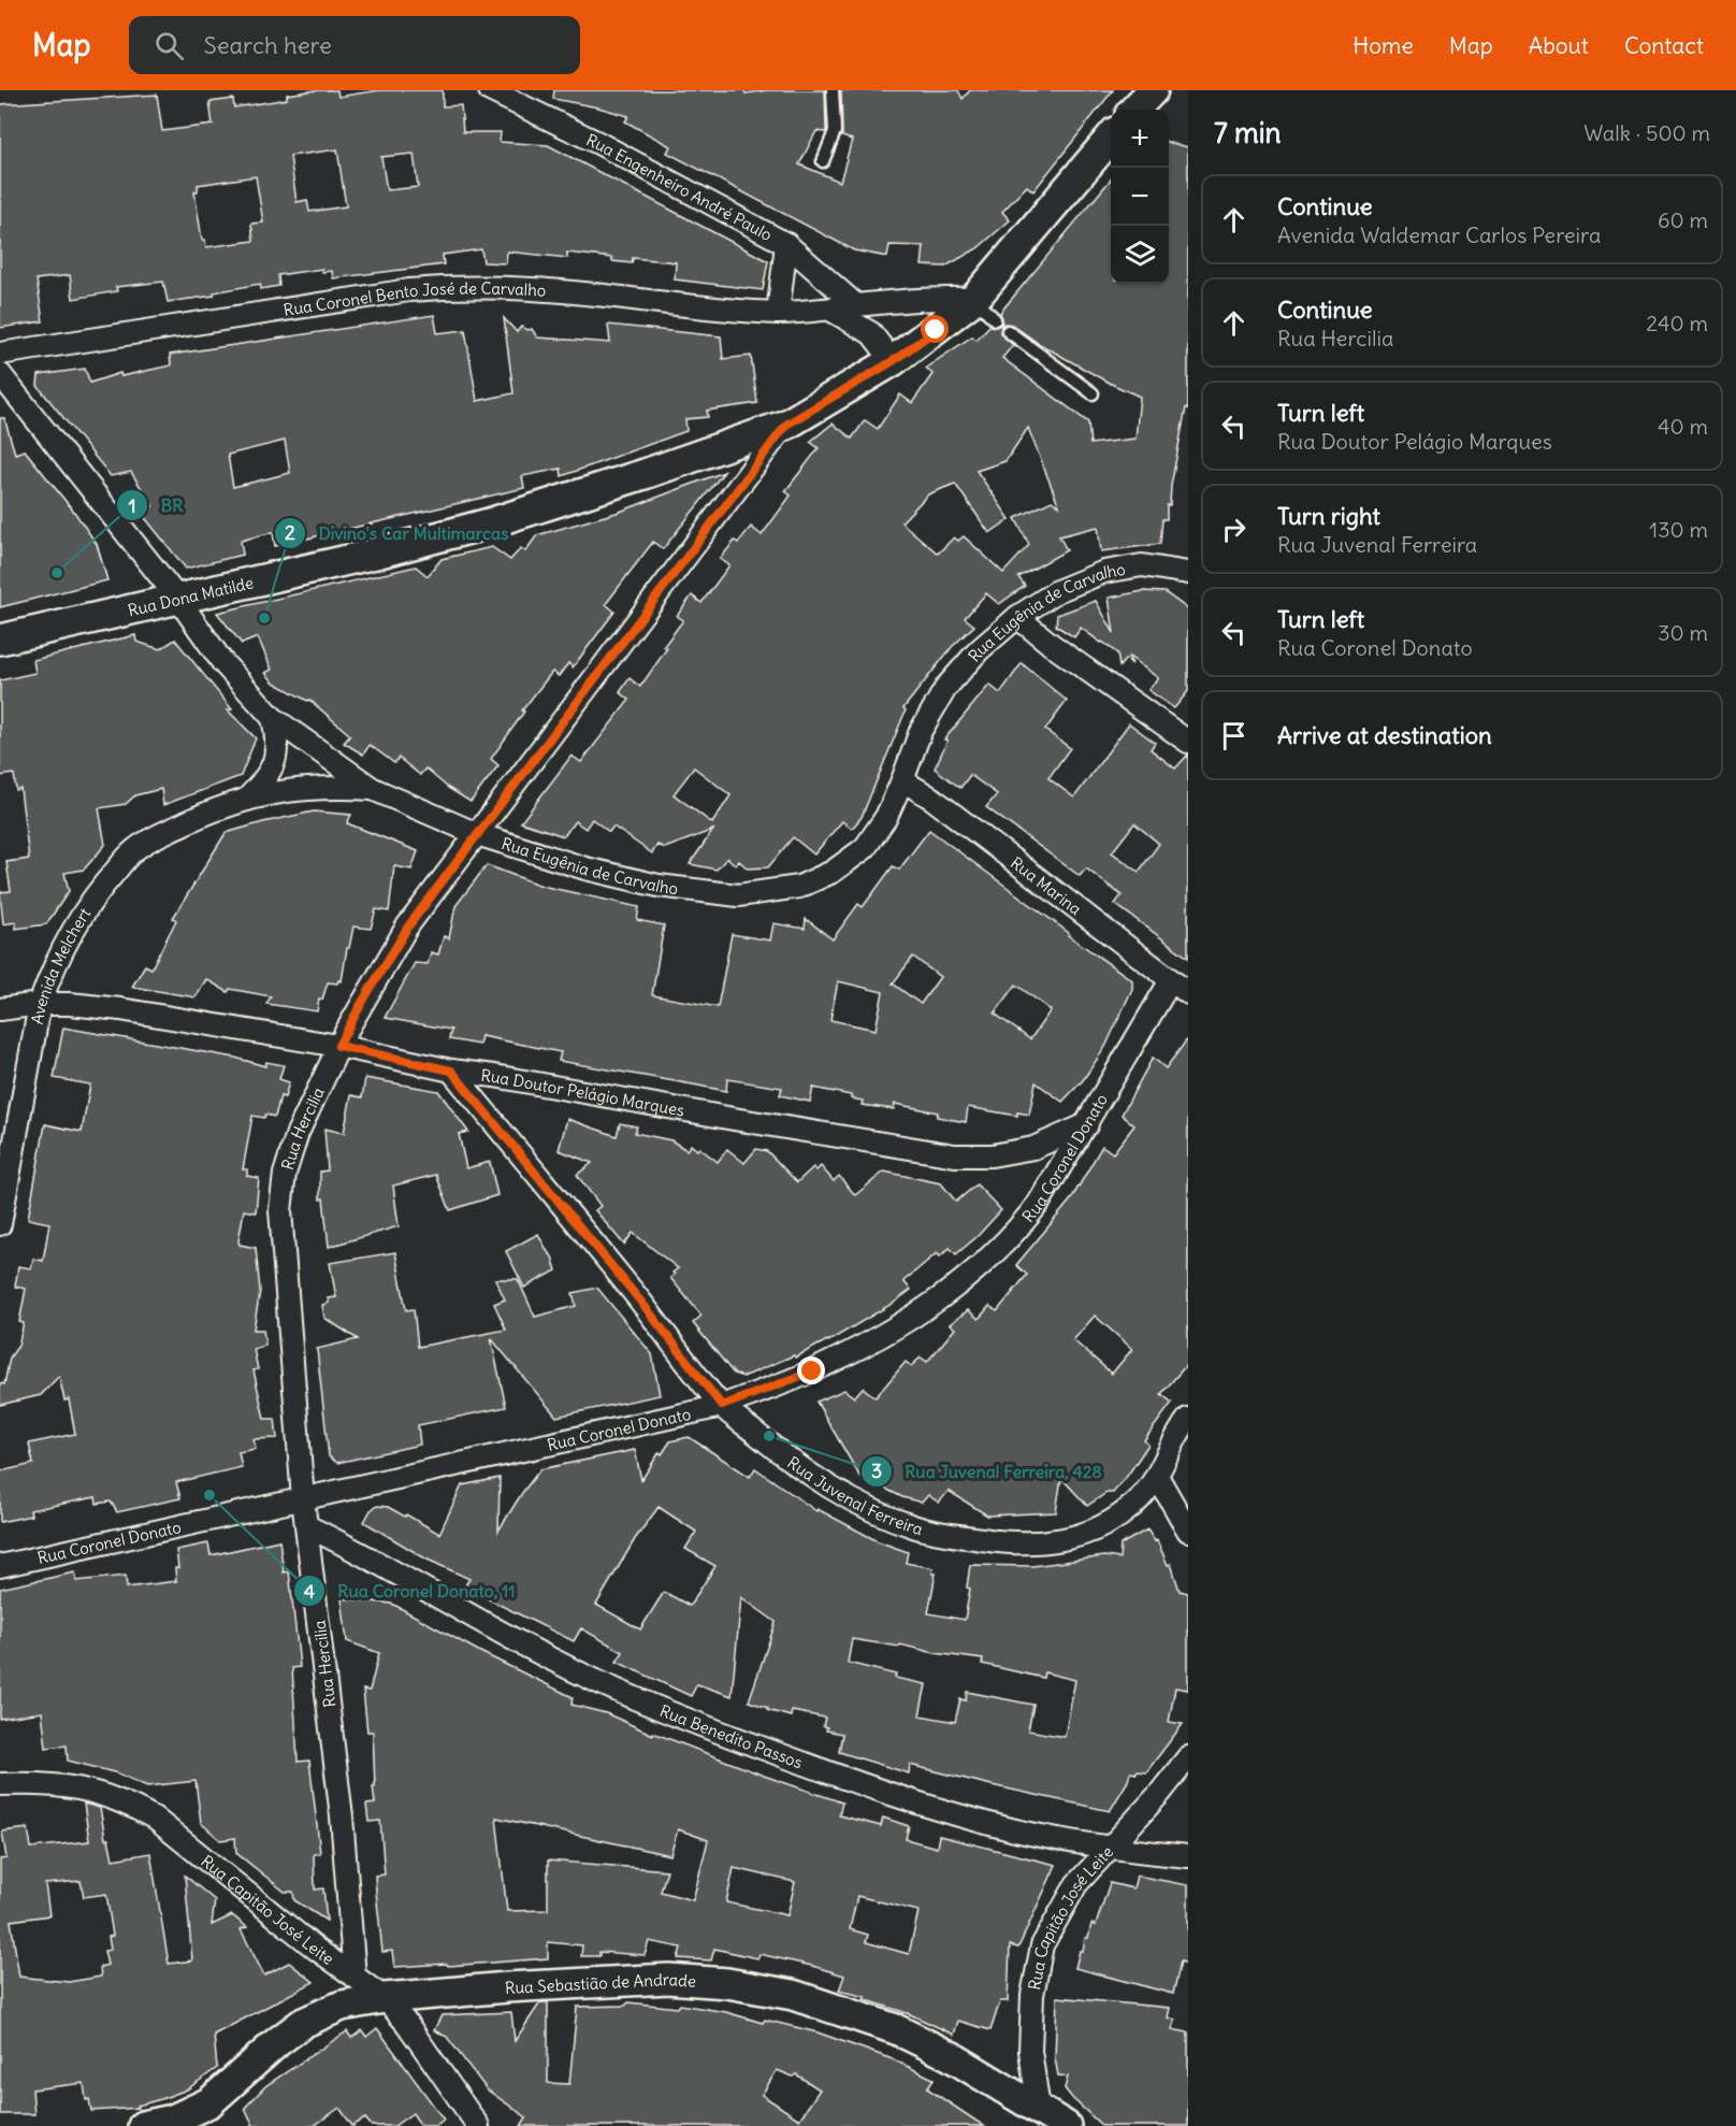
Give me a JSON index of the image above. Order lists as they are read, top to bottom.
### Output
{
  "streets": {
    "street": [
      "Rua Engenheiro André Paulo",
      "Rua Coronel Bento José de Carvalho",
      "Rua Dona Matilde",
      "Rua Eugênia de Carvalho",
      "Rua Marina",
      "Avenida Melchert",
      "Rua Doutor Pelágio Marques",
      "Rua Hercilia",
      "Rua Coronel Donato",
      "Rua Juvenal Ferreira",
      "Rua Benedito Passos",
      "Rua Capitão José Leite",
      "Rua Sebastião de Andrade"
    ]
  },
  "crossings": [
    ["Rua Engenheiro André Paulo", "Rua Coronel Bento José de Carvalho"],
    ["Rua Coronel Bento José de Carvalho", "Rua Dona Matilde"],
    ["Rua Dona Matilde", "Rua Eugênia de Carvalho"],
    ["Rua Dona Matilde", "Rua Hercilia"],
    ["Rua Eugênia de Carvalho", "Rua Marina"],
    ["Rua Eugênia de Carvalho", "Avenida Melchert"],
    ["Rua Eugênia de Carvalho", "Rua Hercilia"],
    ["Rua Marina", "Rua Coronel Donato"],
    ["Avenida Melchert", "Rua Doutor Pelágio Marques"],
    ["Rua Doutor Pelágio Marques", "Rua Hercilia"],
    ["Rua Doutor Pelágio Marques", "Rua Coronel Donato"],
    ["Rua Doutor Pelágio Marques", "Rua Juvenal Ferreira"],
    ["Rua Hercilia", "Rua Coronel Donato"],
    ["Rua Hercilia", "Rua Benedito Passos"],
    ["Rua Hercilia", "Rua Capitão José Leite"],
    ["Rua Coronel Donato", "Rua Juvenal Ferreira"],
    ["Rua Benedito Passos", "Rua Capitão José Leite"],
    ["Rua Capitão José Leite", "Rua Sebastião de Andrade"]
  ],
  "places": [
    "BR",
    "Divino's Car Multimarcas",
    "Rua Juvenal Ferreira, 428",
    "Rua Coronel Donato, 11"
  ],
  "page": {
    "header": "Map",
    "search": "Search here",
    "nav": [
      "Home",
      "Map",
      "About",
      "Contact"
    ],
    "heading": ["7 min", "Walk · 500 m"],
    "map_buttons": ["+", "−"],
    "list": [
      ["Continue", "Avenida Waldemar Carlos Pereira", "60 m"],
      ["Continue", "Rua Hercilia", "240 m"],
      ["Turn left", "Rua Doutor Pelágio Marques", "40 m"],
      ["Turn right", "Rua Juvenal Ferreira", "130 m"],
      ["Turn left", "Rua Coronel Donato", "30 m"],
      "Arrive at destination"
    ]
  }
}
